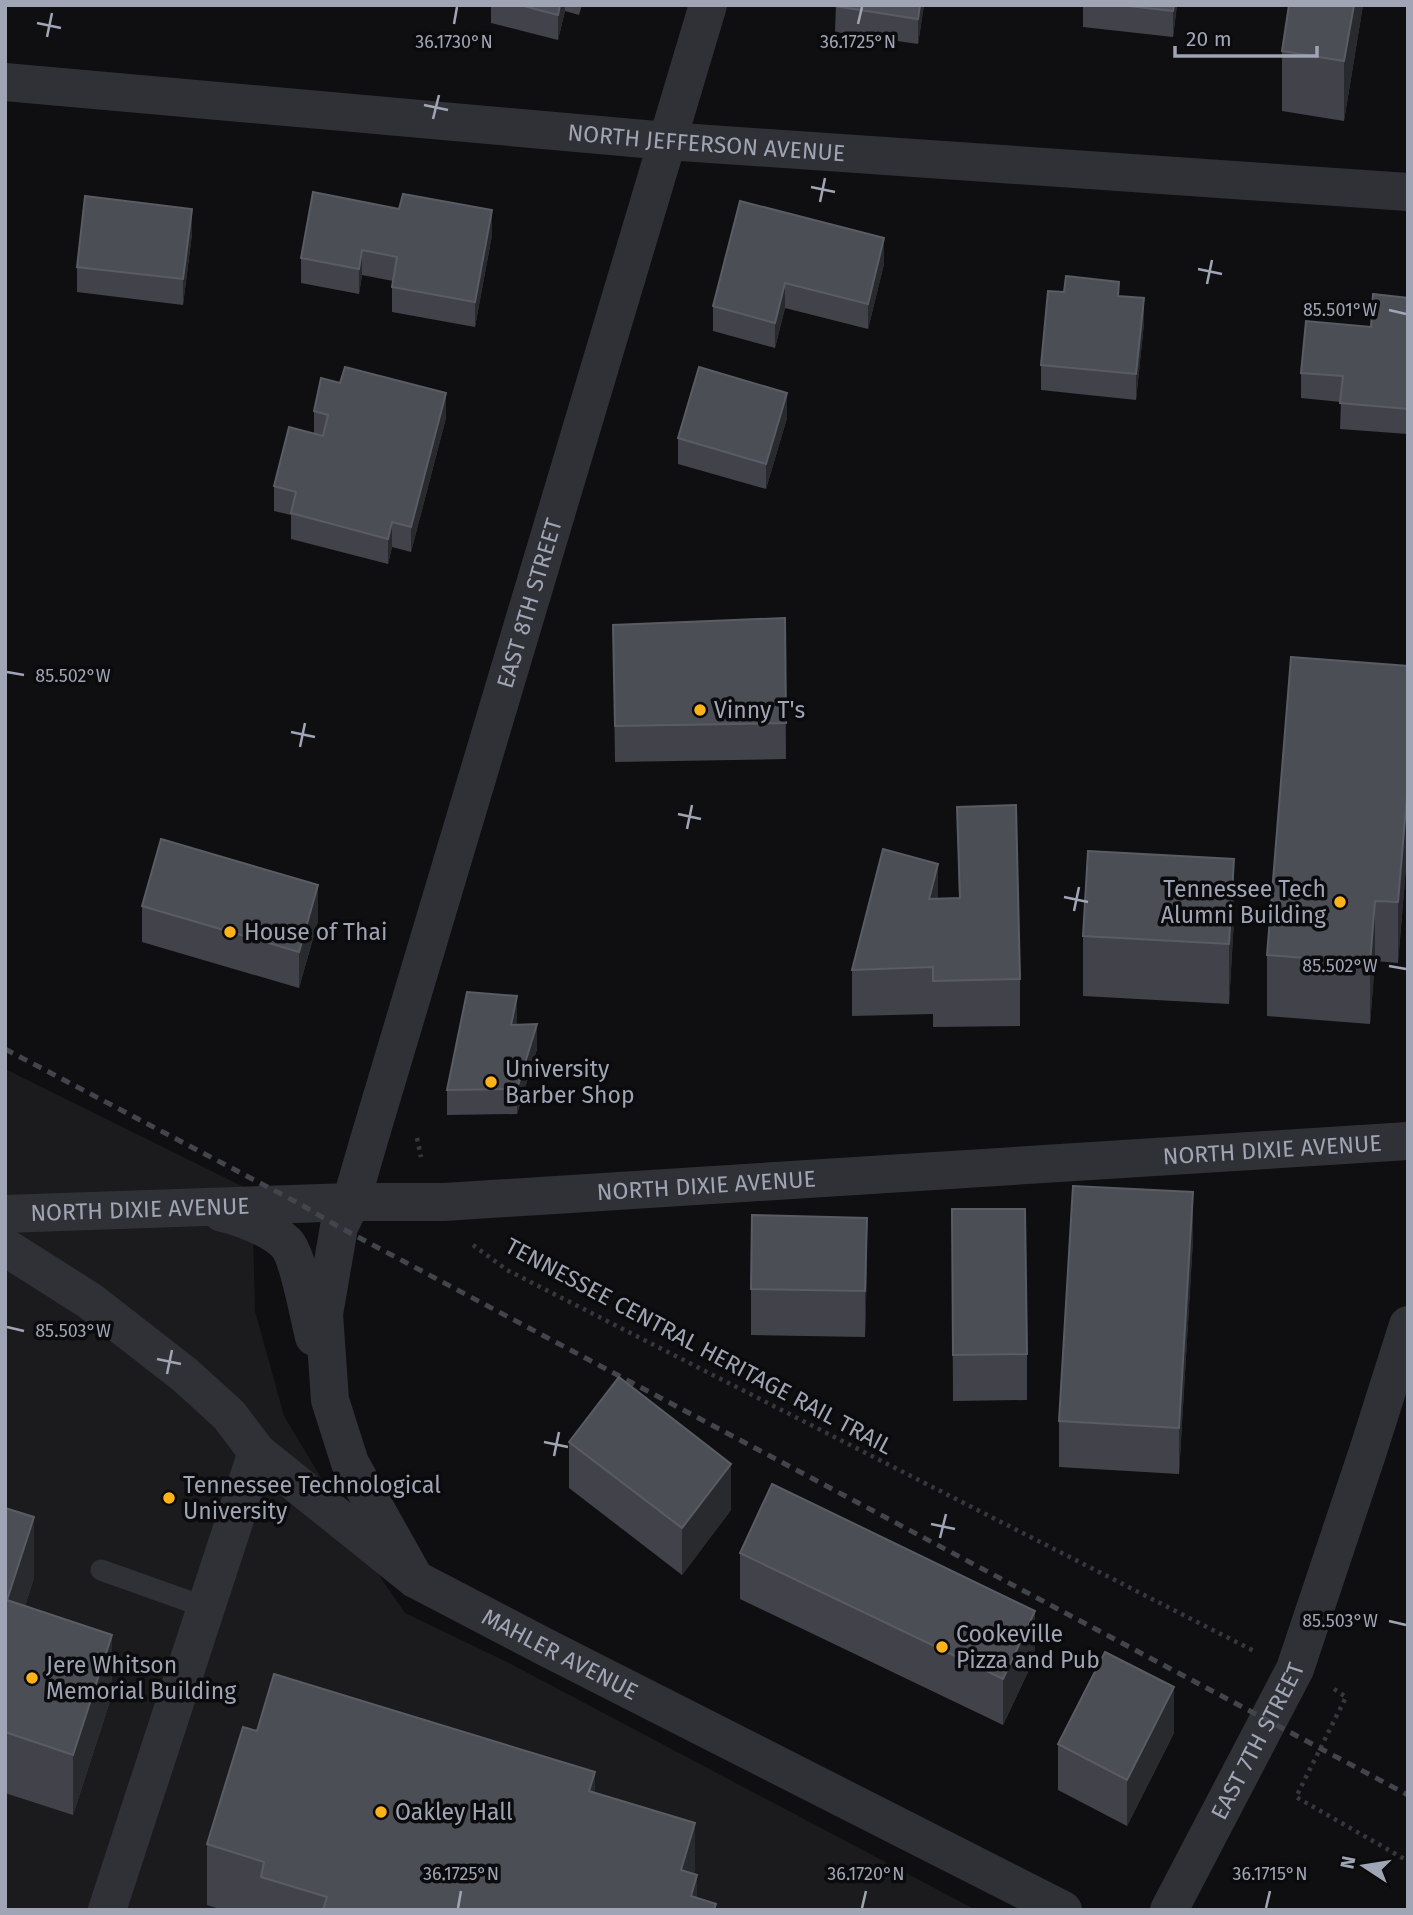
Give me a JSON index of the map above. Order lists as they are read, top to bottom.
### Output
{
  "streets": {
    "street": [
      "NORTH JEFFERSON AVENUE",
      "EAST 8TH STREET",
      "NORTH DIXIE AVENUE",
      "MAHLER AVENUE",
      "EAST 7TH STREET"
    ],
    "path": ["TENNESSEE CENTRAL HERITAGE RAIL TRAIL"]
  },
  "crossings": [
    ["NORTH JEFFERSON AVENUE", "EAST 8TH STREET"],
    ["EAST 8TH STREET", "NORTH DIXIE AVENUE"],
    ["NORTH DIXIE AVENUE", "TENNESSEE CENTRAL HERITAGE RAIL TRAIL"],
    ["TENNESSEE CENTRAL HERITAGE RAIL TRAIL", "EAST 7TH STREET"]
  ],
  "places": [
    "Vinny T's",
    "Tennessee Tech Alumni Building",
    "House of Thai",
    "University Barber Shop",
    "Tennessee Technological University",
    "Cookeville Pizza and Pub",
    "Jere Whitson Memorial Building",
    "Oakley Hall"
  ],
  "scale_bar": "20 m",
  "north": "left",
  "coordinates": [
    "36.1730°N",
    "36.1725°N",
    "85.501°W",
    "85.502°W",
    "85.503°W",
    "36.1720°N",
    "36.1715°N"
  ]
}
